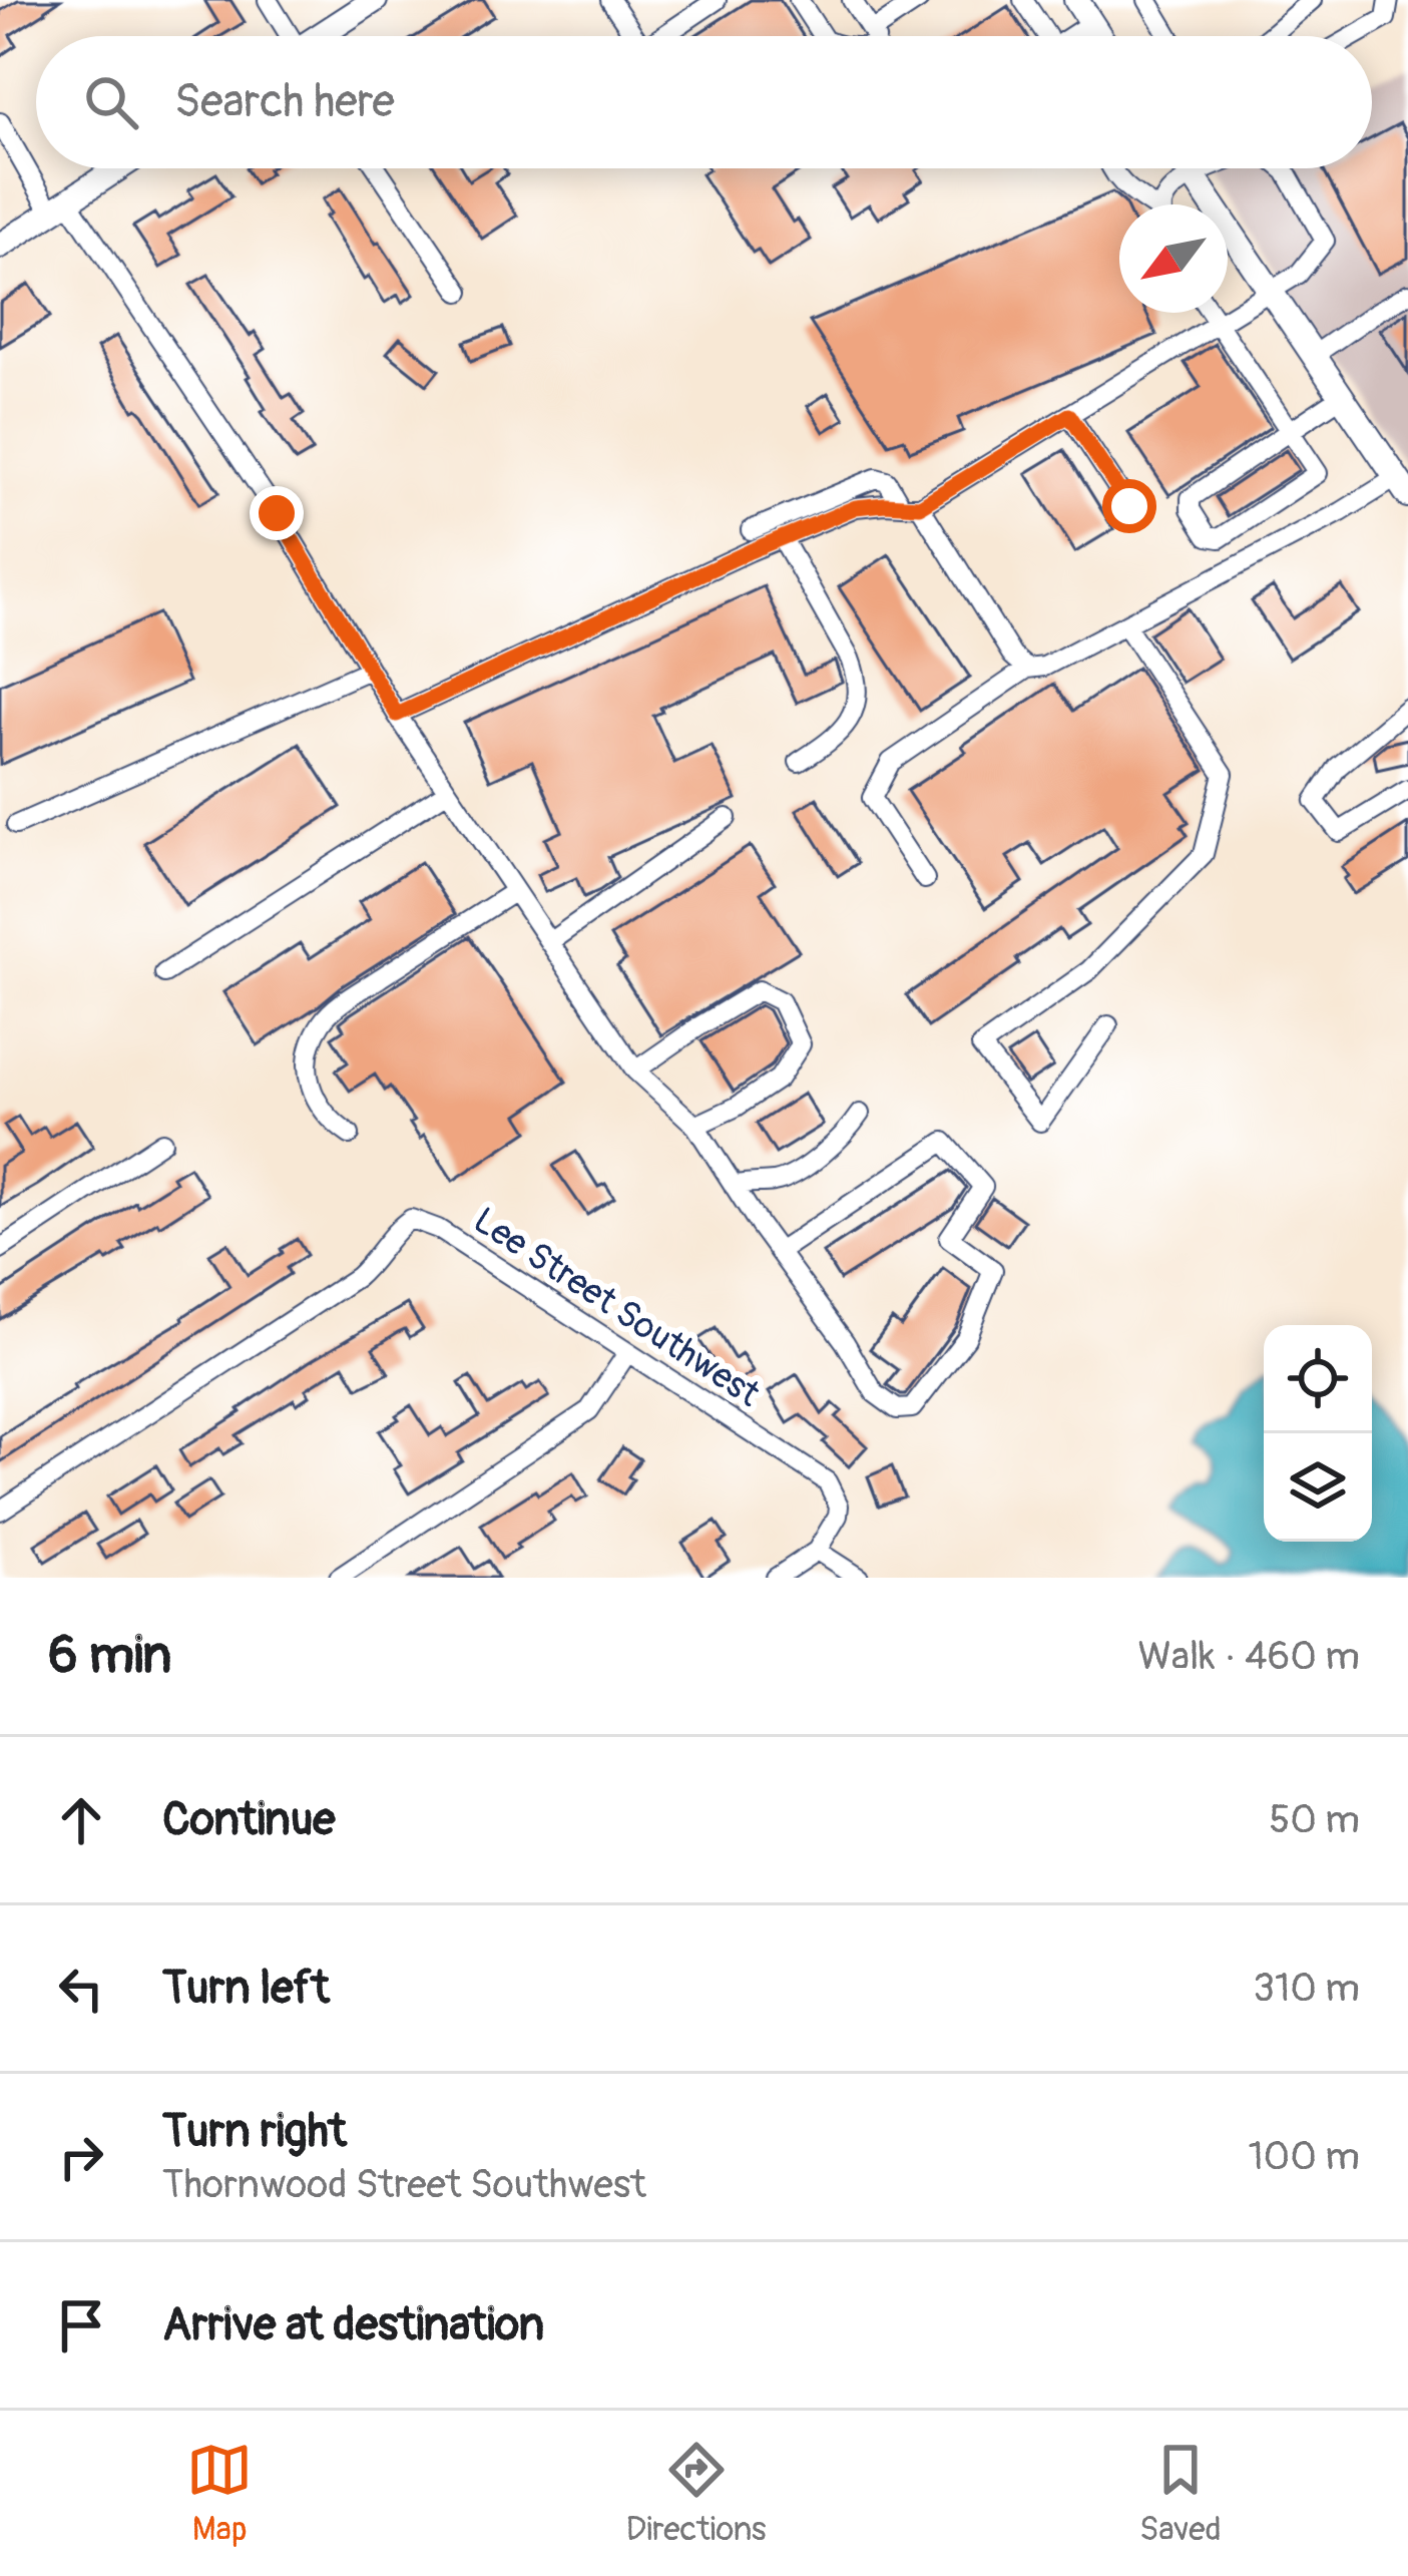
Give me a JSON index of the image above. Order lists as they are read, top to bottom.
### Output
{
  "streets": {
    "street": ["Lee Street Southwest"]
  },
  "north": "bottom left",
  "page": {
    "search": "Search here",
    "heading": ["6 min", "Walk · 460 m"],
    "list": [
      ["Continue", "50 m"],
      ["Turn left", "310 m"],
      ["Turn right", "Thornwood Street Southwest", "100 m"],
      "Arrive at destination"
    ],
    "nav": ["Map", "Directions", "Saved"]
  }
}
